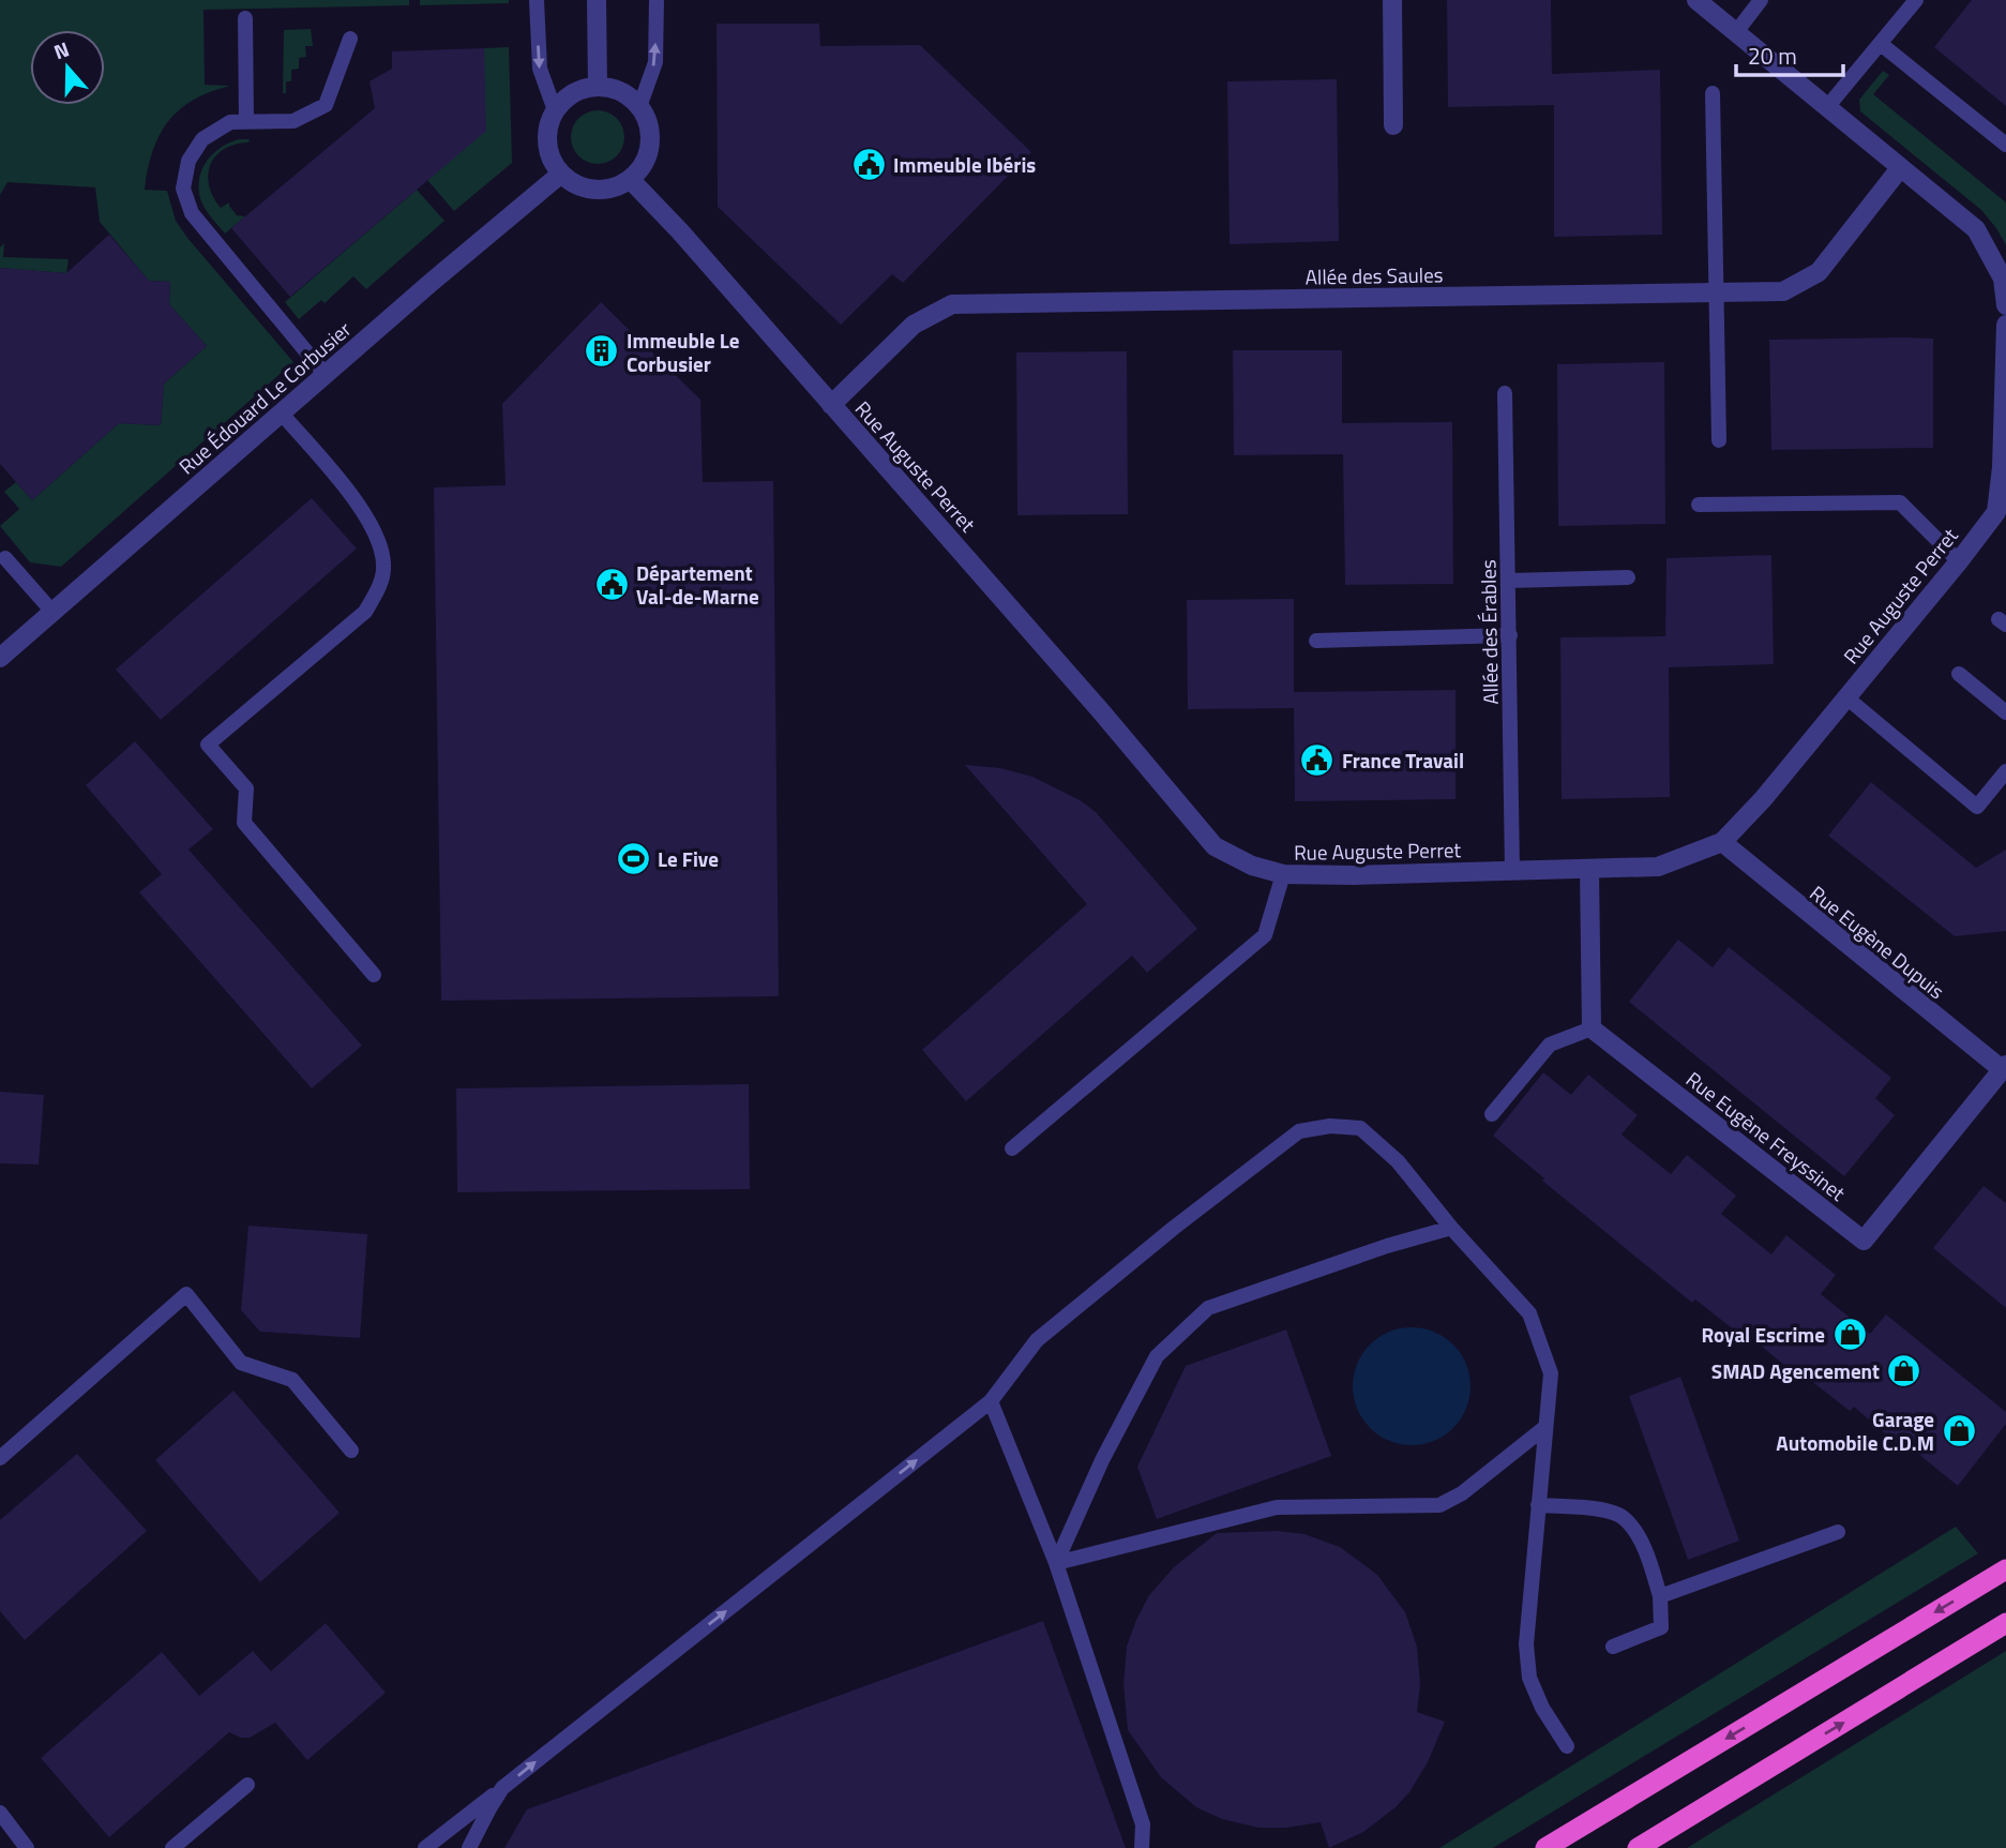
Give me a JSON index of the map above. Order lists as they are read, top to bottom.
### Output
{
  "streets": {
    "street": [
      "Allée des Saules",
      "Rue Édouard Le Corbusier",
      "Rue Auguste Perret",
      "Rue Eugène Dupuis",
      "Rue Eugène Freyssinet"
    ],
    "lane": ["Allée des Érables"]
  },
  "crossings": [
    ["Allée des Saules", "Rue Auguste Perret"],
    ["Rue Édouard Le Corbusier", "Rue Auguste Perret"],
    ["Rue Auguste Perret", "Allée des Érables"],
    ["Rue Auguste Perret", "Rue Eugène Dupuis"],
    ["Rue Eugène Dupuis", "Rue Eugène Freyssinet"]
  ],
  "places": {
    "public building": ["Immeuble Ibéris", "Département Val-de-Marne", "France Travail"],
    "building": ["Immeuble Le Corbusier"],
    "sports": ["Le Five"],
    "shop": ["Royal Escrime", "SMAD Agencement", "Garage Automobile C.D.M"]
  },
  "scale_bar": "20 m",
  "north": "top"
}
